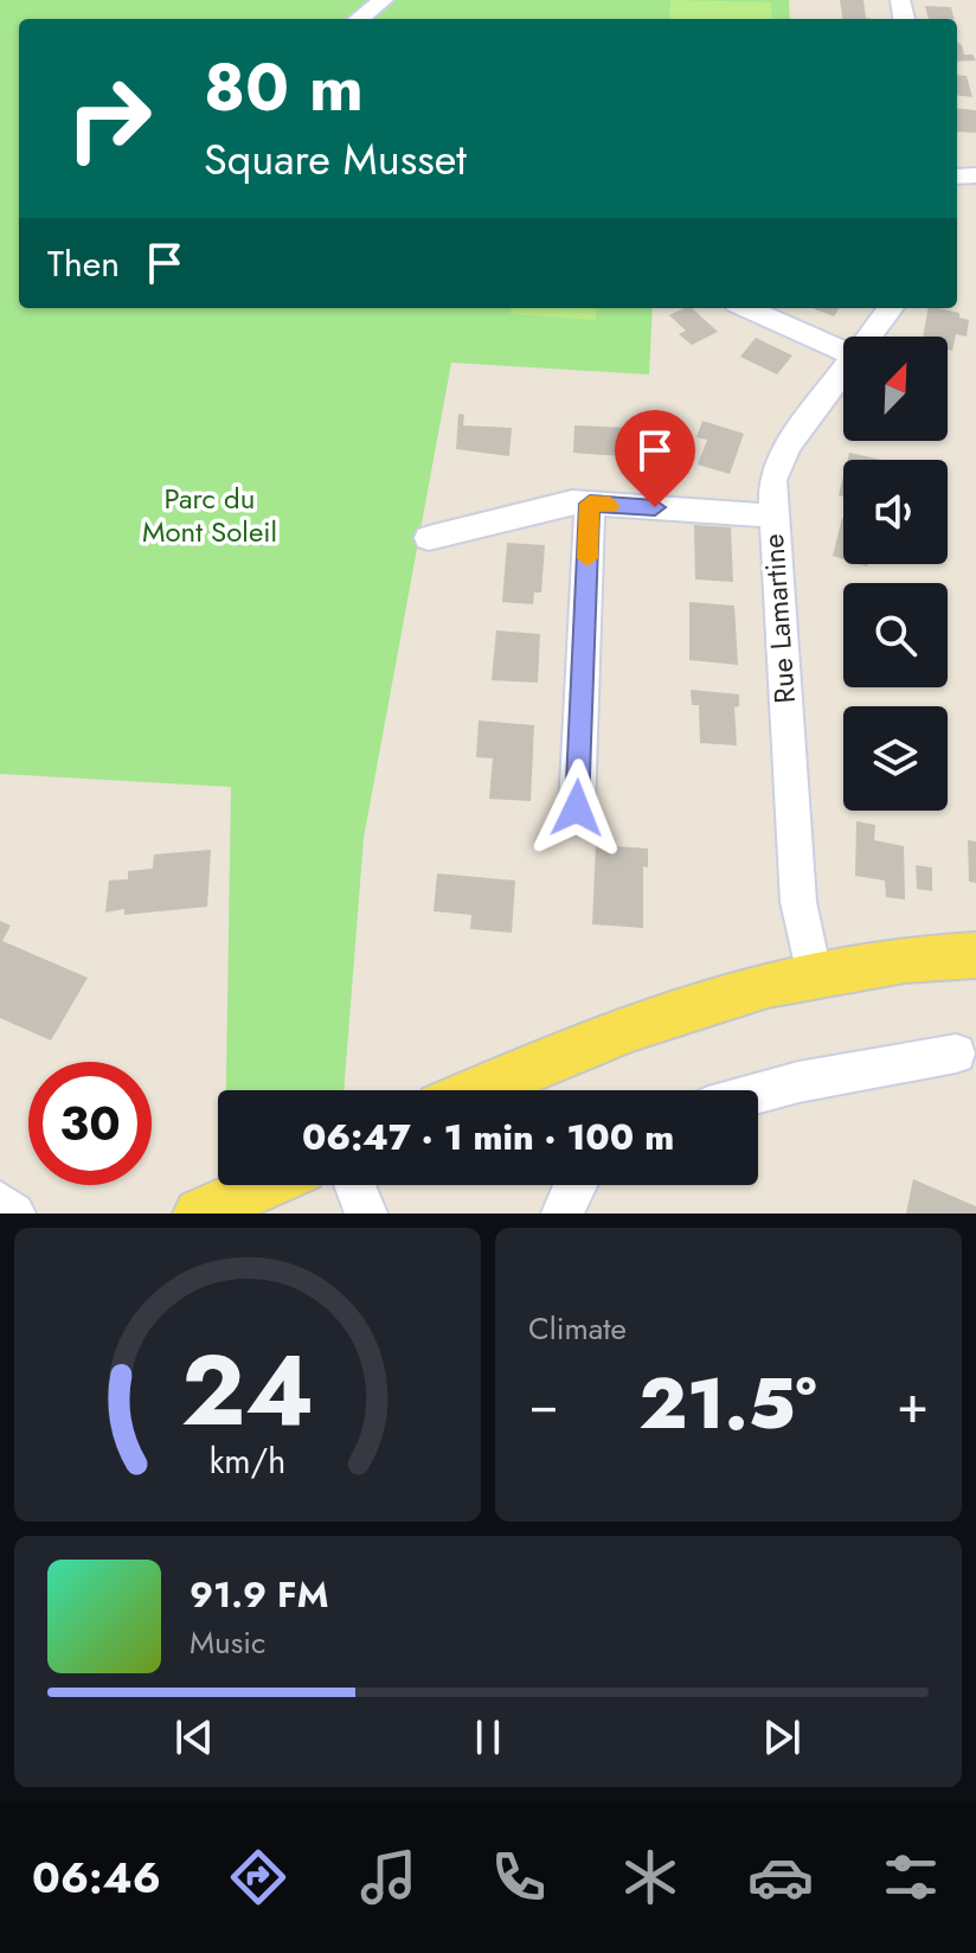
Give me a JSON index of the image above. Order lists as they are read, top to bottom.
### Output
{
  "streets": {
    "street": ["Rue Lamartine"]
  },
  "parks": ["Parc du Mont Soleil"],
  "north": "top right",
  "page": {
    "turn": ["80 m", "Square Musset"],
    "then": "Then",
    "limit": "30",
    "trip": "06:47 · 1 min · 100 m",
    "tile": "Climate",
    "heat": ["−", "21.5°", "+"],
    "song": ["91.9 FM", "Music"],
    "tabs": "06:46",
    "gauge": ["24", "km/h"]
  }
}
